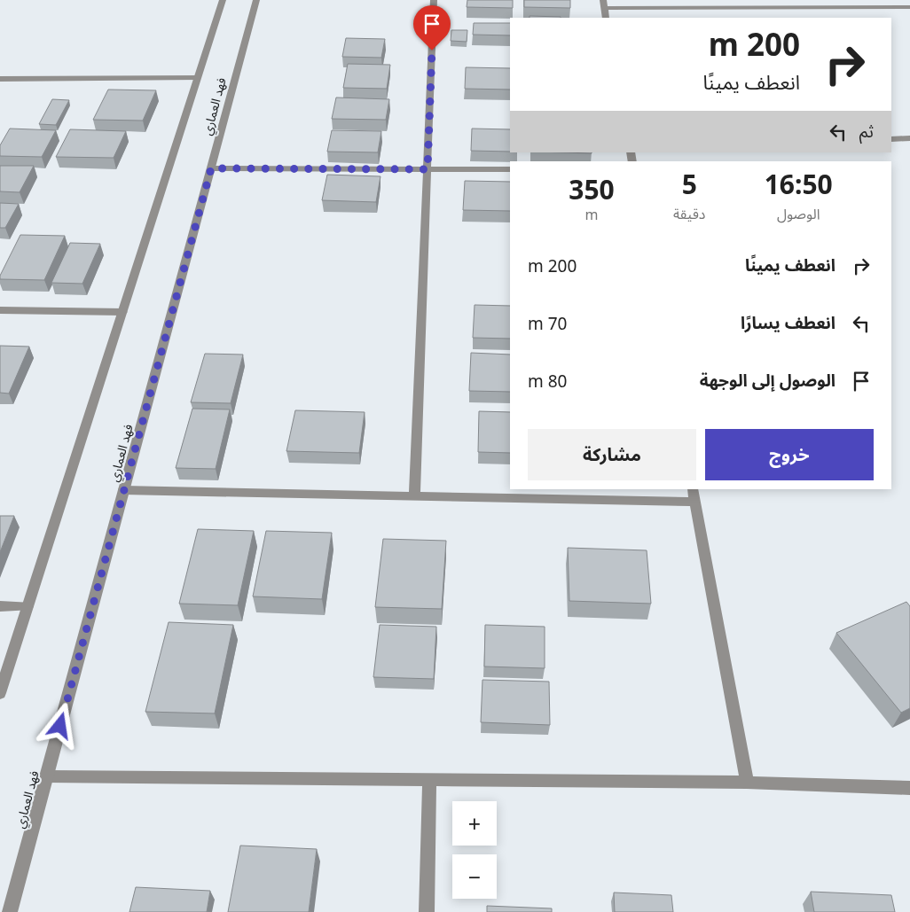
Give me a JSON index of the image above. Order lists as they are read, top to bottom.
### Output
{
  "streets": {
    "street": ["فهد العماري"]
  },
  "page": {
    "turn": ["200 m", "انعطف يمينًا"],
    "then": "ثم",
    "eta": [
      "16:50",
      "الوصول",
      "5",
      "دقيقة",
      "350",
      "m"
    ],
    "list": [
      {
        "name": "انعطف يمينًا",
        "value": "200 m"
      },
      {
        "name": "انعطف يسارًا",
        "value": "70 m"
      },
      {
        "name": "الوصول إلى الوجهة",
        "value": "80 m"
      }
    ],
    "buttons": ["خروج", "مشاركة"],
    "map_buttons": ["+", "−"]
  }
}
